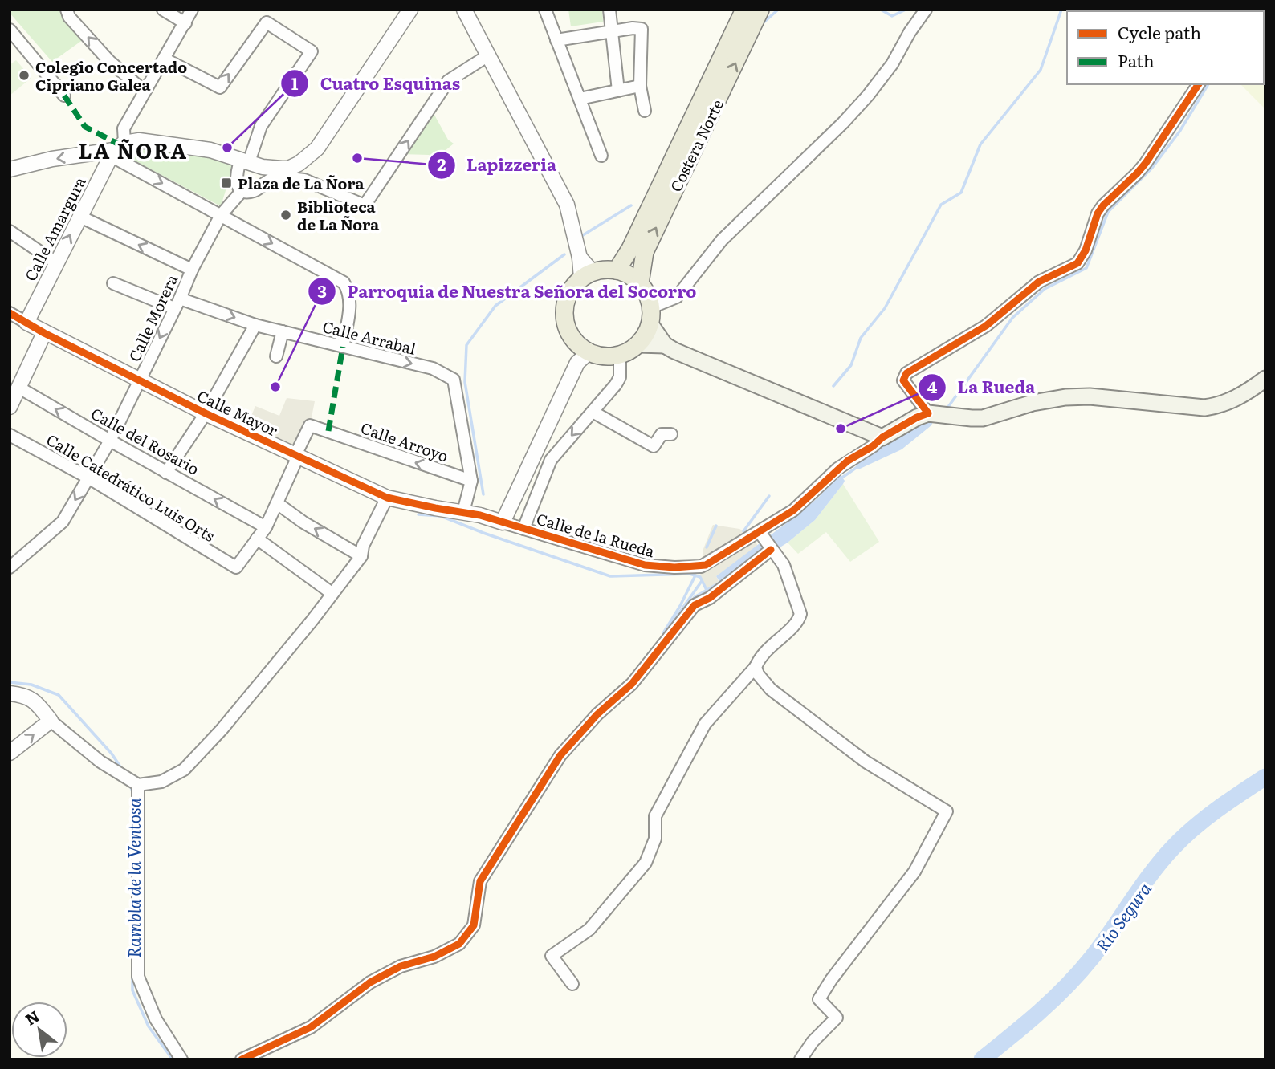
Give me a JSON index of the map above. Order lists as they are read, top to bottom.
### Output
{
  "streets": {
    "main road": ["Costera Norte"],
    "street": [
      "Calle Amargura",
      "Calle Morera",
      "Calle Arrabal",
      "Calle Mayor",
      "Calle del Rosario",
      "Calle Arroyo",
      "Calle Catedrático Luis Orts",
      "Calle de la Rueda"
    ]
  },
  "crossings": [
    ["Calle Amargura", "Calle Mayor"],
    ["Calle Morera", "Calle Arrabal"],
    ["Calle Morera", "Calle Mayor"],
    ["Calle Morera", "Calle del Rosario"],
    ["Calle Morera", "Calle Catedrático Luis Orts"],
    ["Calle Arrabal", "Calle Arroyo"],
    ["Calle Mayor", "Calle Arroyo"],
    ["Calle Mayor", "Calle de la Rueda"]
  ],
  "one_way": ["Calle Arrabal", "Calle del Rosario", "Calle Arroyo"],
  "districts": ["LA ÑORA"],
  "water": ["Rambla de la Ventosa", "Río Segura"],
  "places": {
    "other": [
      "Colegio Concertado Cipriano Galea",
      "Cuatro Esquinas",
      "Lapizzeria",
      "Biblioteca de La Ñora",
      "Parroquia de Nuestra Señora del Socorro",
      "La Rueda"
    ],
    "transit": ["Plaza de La Ñora"]
  },
  "legend": ["Cycle path", "Path"],
  "north": "top left"
}
